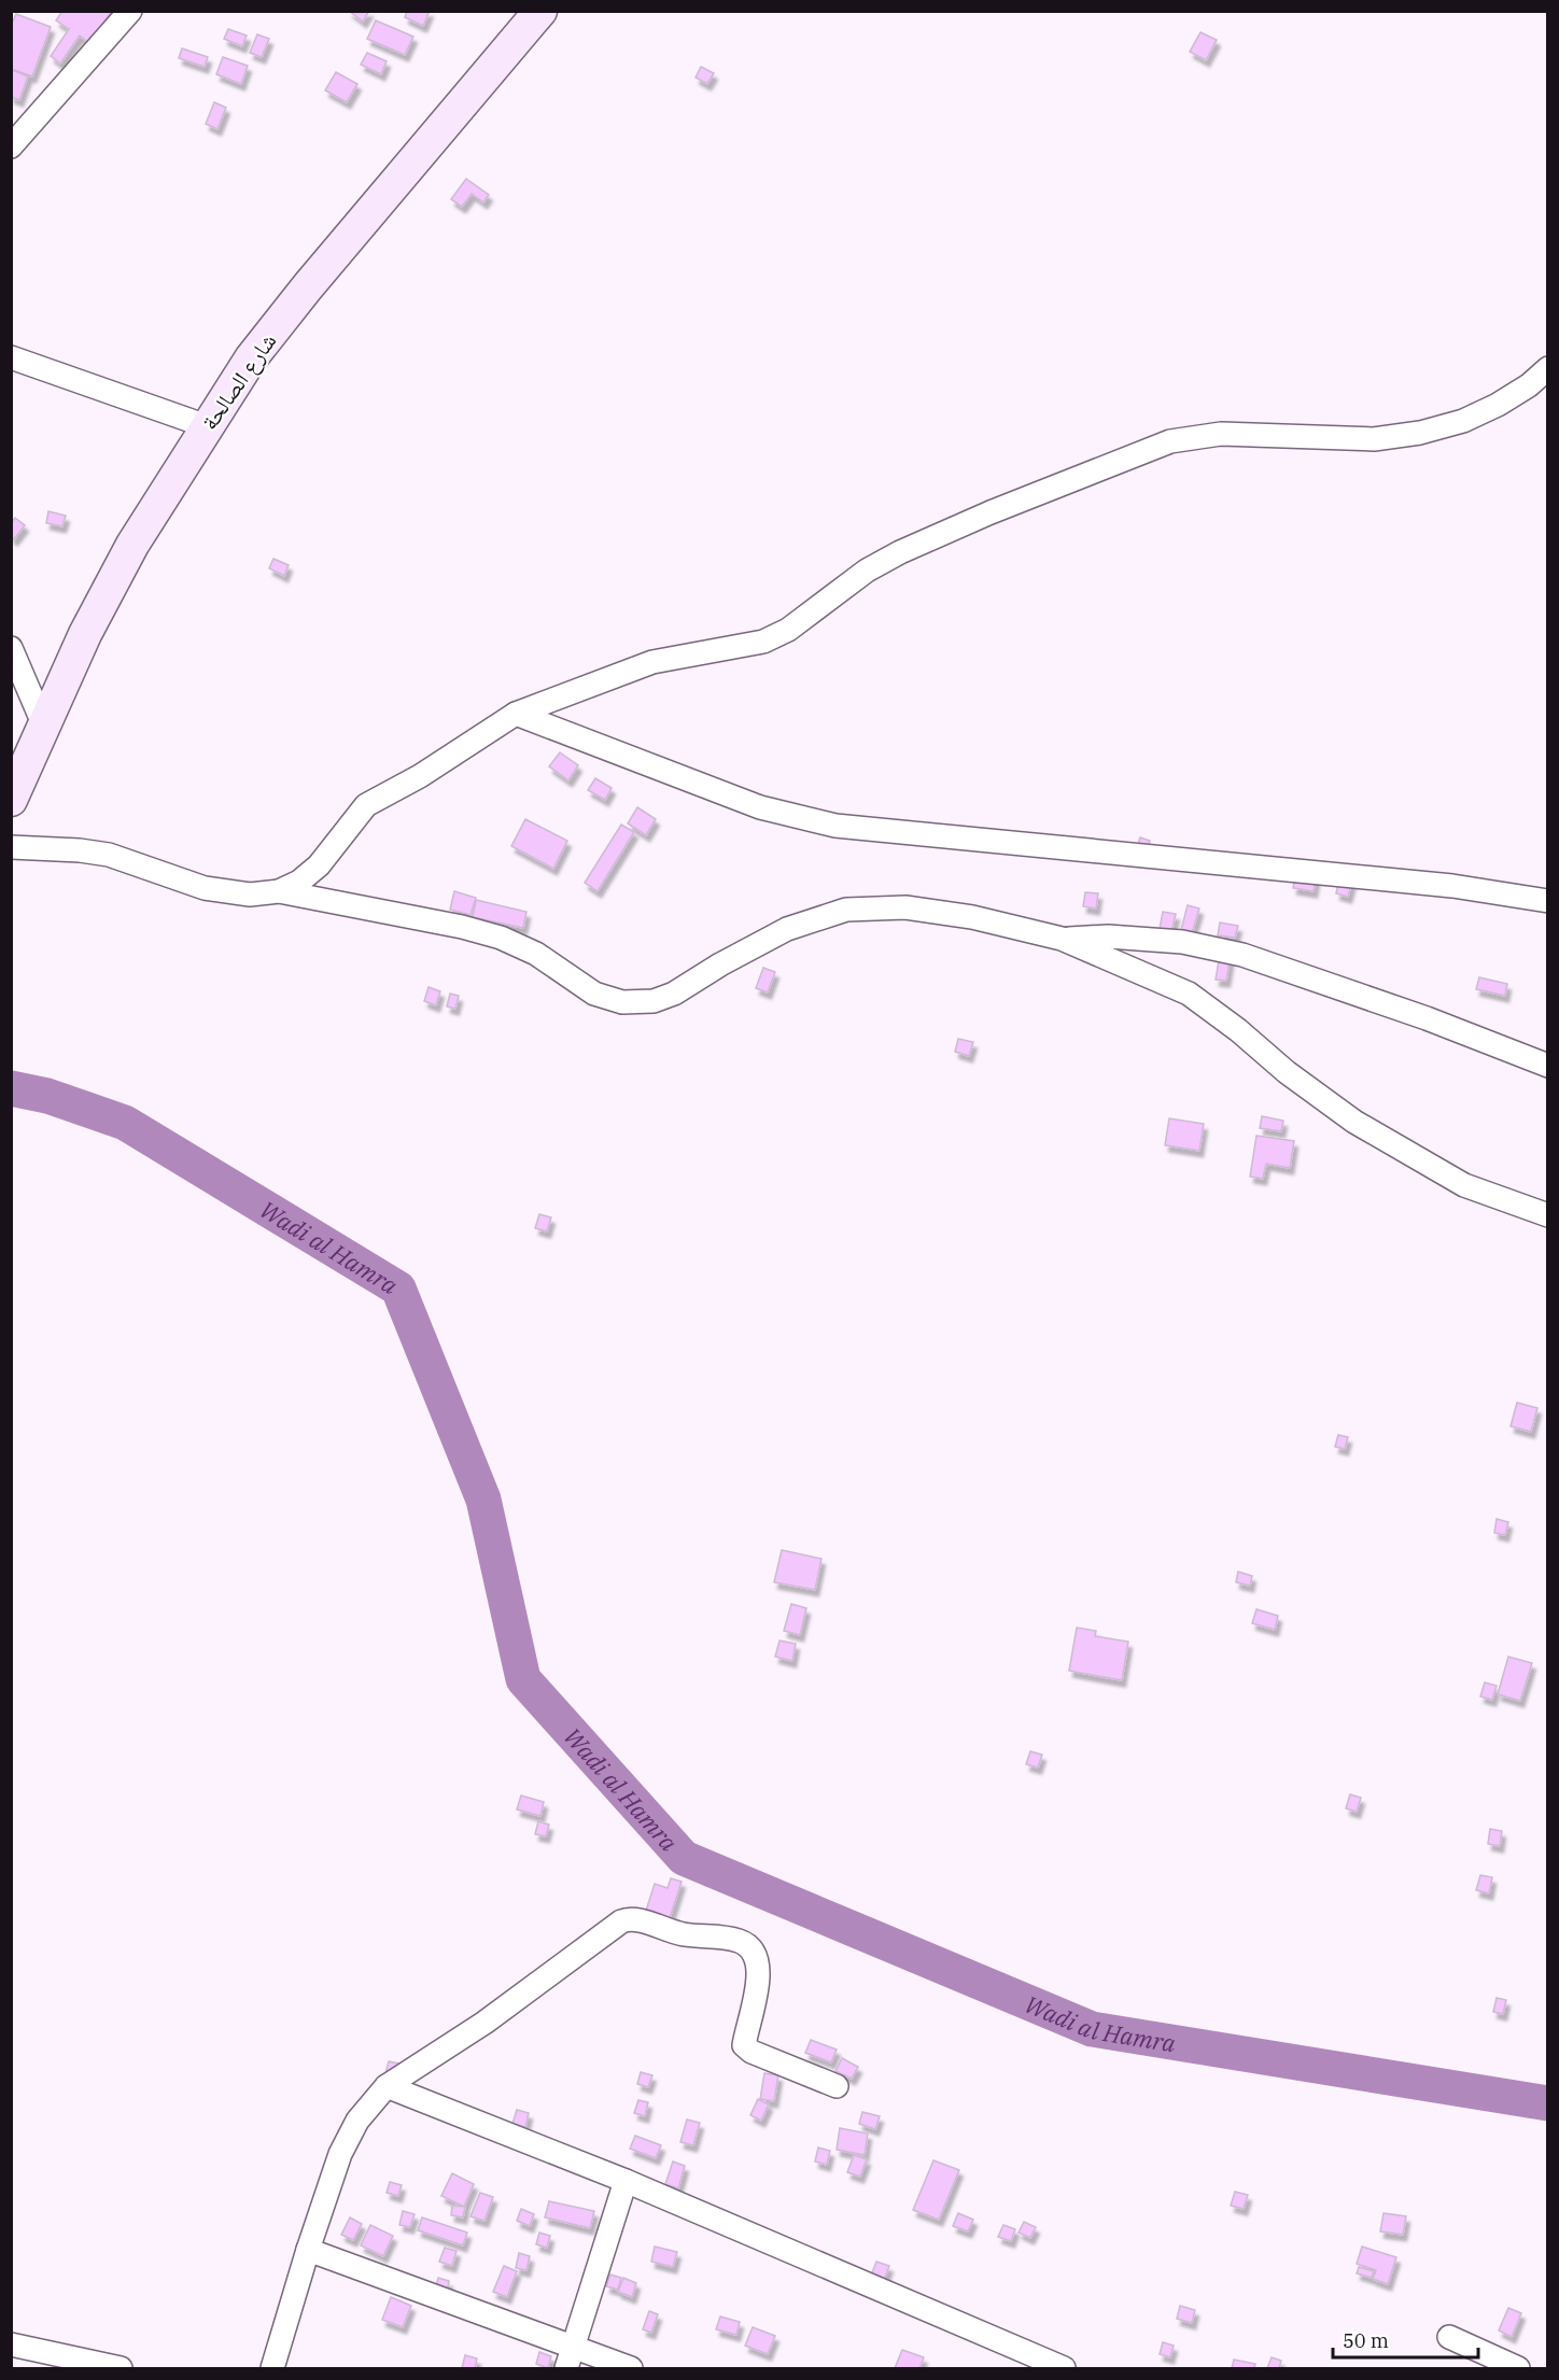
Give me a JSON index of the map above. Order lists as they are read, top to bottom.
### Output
{
  "streets": {
    "main road": ["شارع الصالحة"]
  },
  "water": ["Wadi al Hamra"],
  "scale_bar": "50 m"
}
